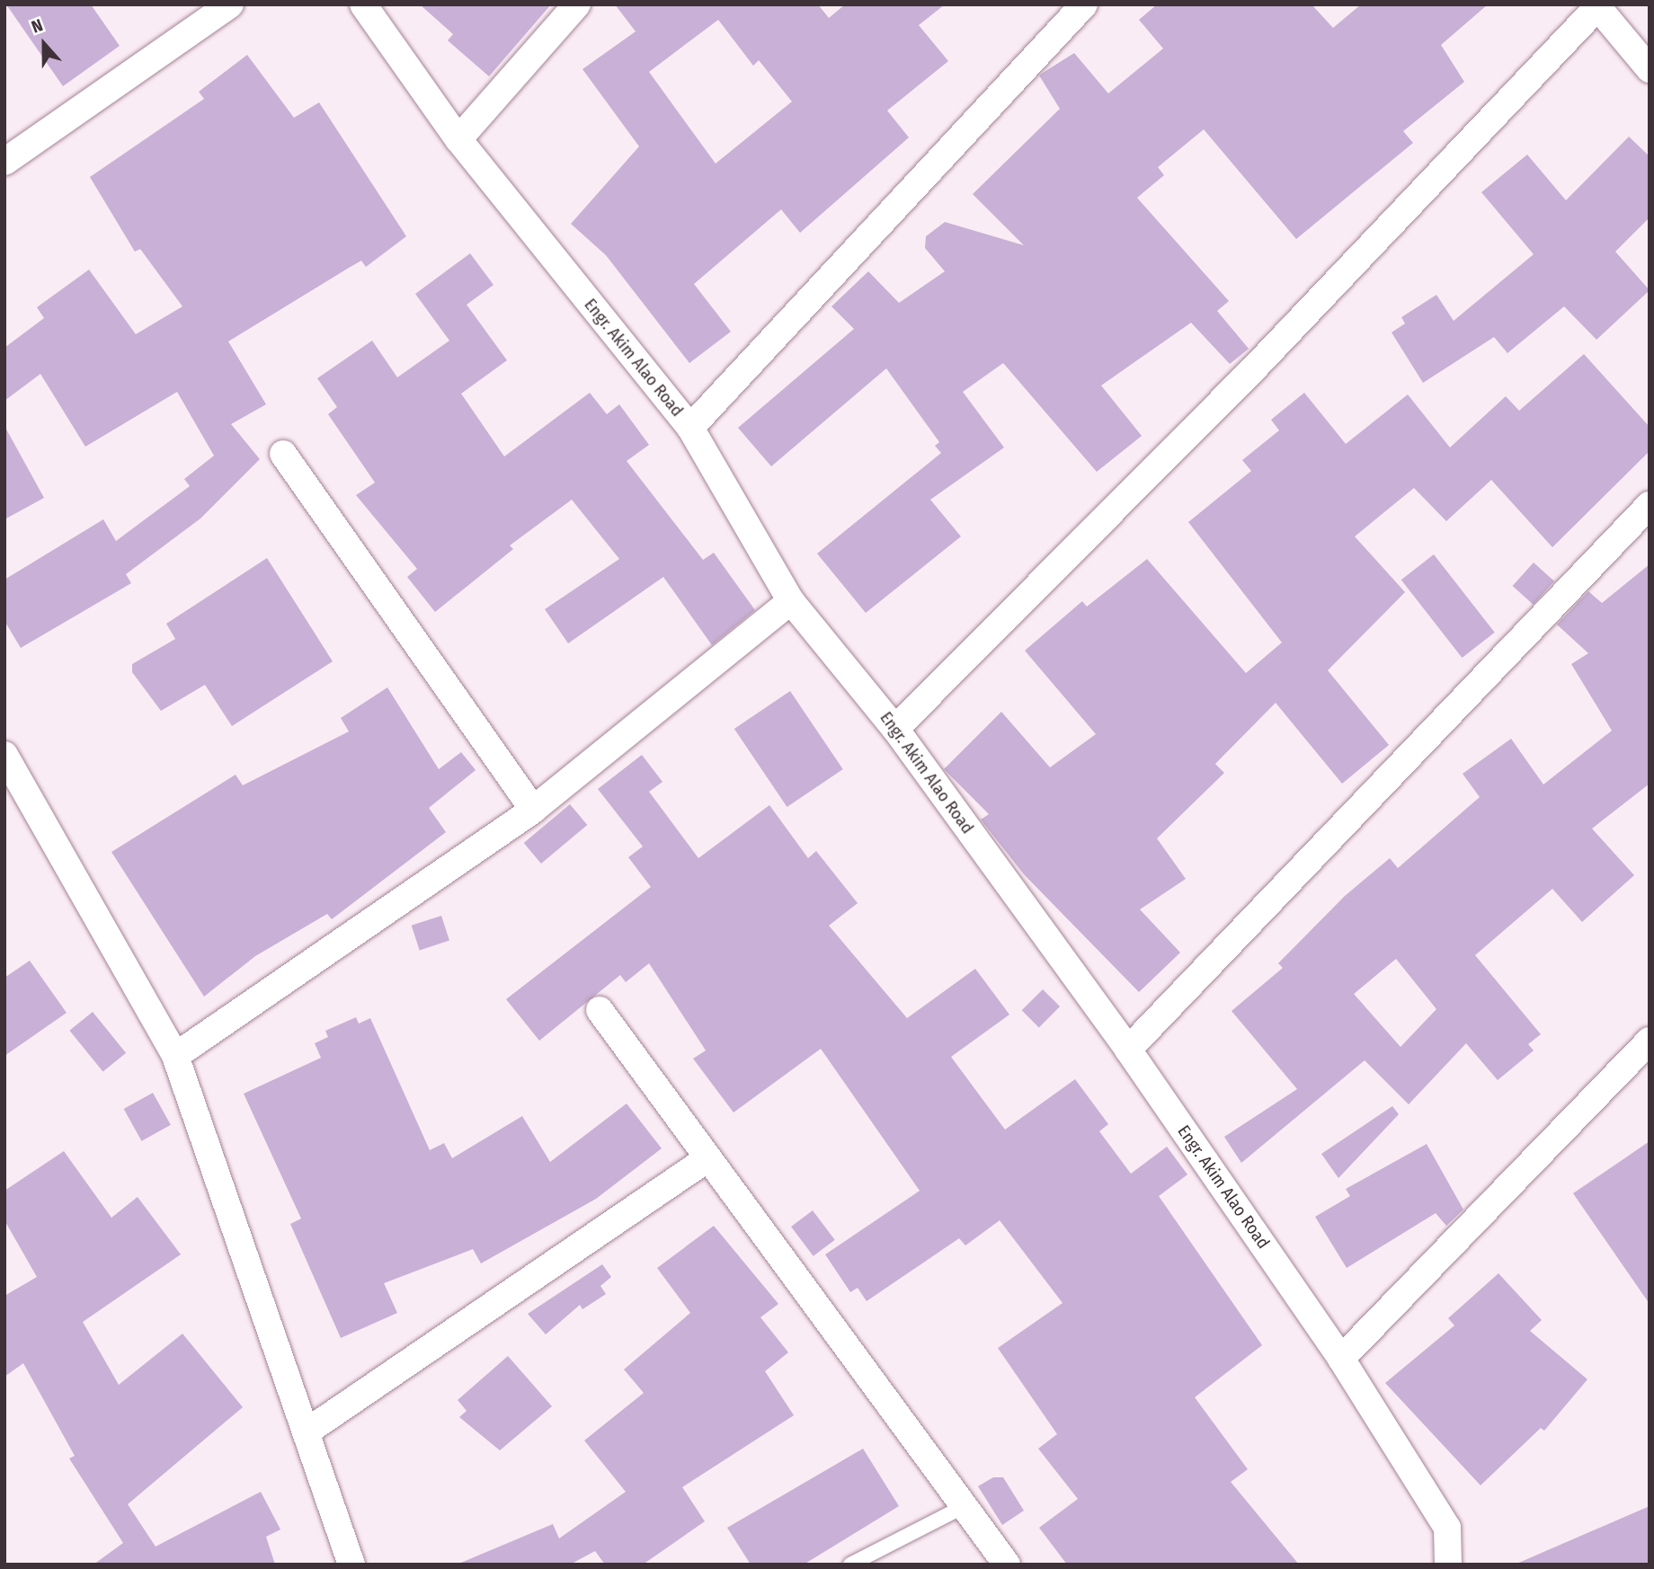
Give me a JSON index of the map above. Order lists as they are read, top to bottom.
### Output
{
  "streets": {
    "street": ["Engr. Akim Alao Road"]
  },
  "north": "top"
}
